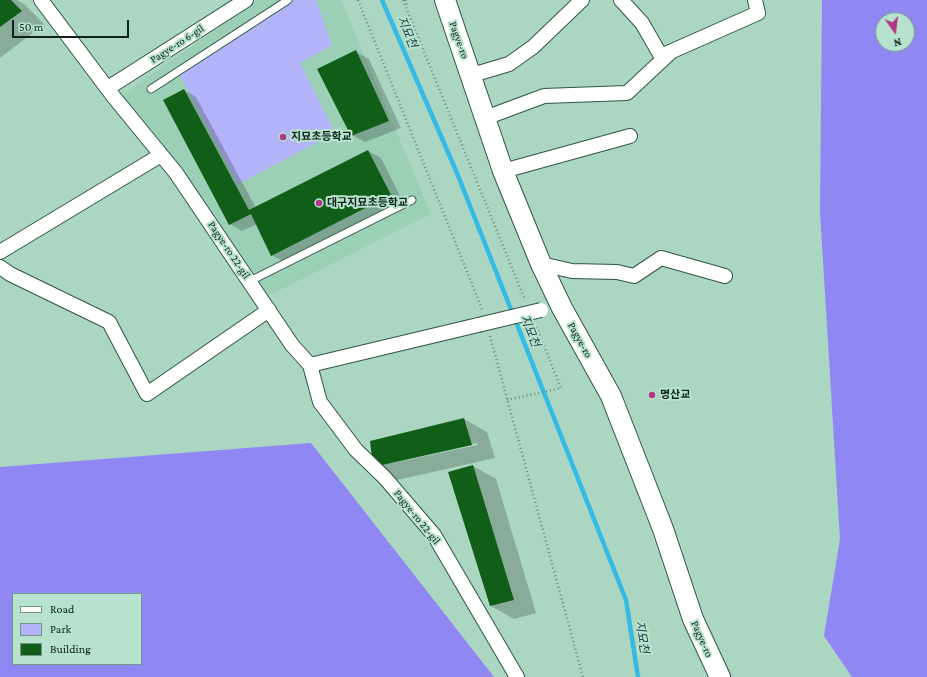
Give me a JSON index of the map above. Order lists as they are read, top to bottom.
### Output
{
  "streets": {
    "main road": ["Pagye-ro"],
    "street": ["Pagye-ro 6-gil", "Pagye-ro 22-gil"]
  },
  "crossings": [
    ["Pagye-ro 6-gil", "Pagye-ro 22-gil"]
  ],
  "water": ["지묘천"],
  "places": ["지묘초등학교", "대구지묘초등학교", "명산교"],
  "legend": ["Road", "Park", "Building"],
  "scale_bar": "50 m",
  "north": "bottom"
}
